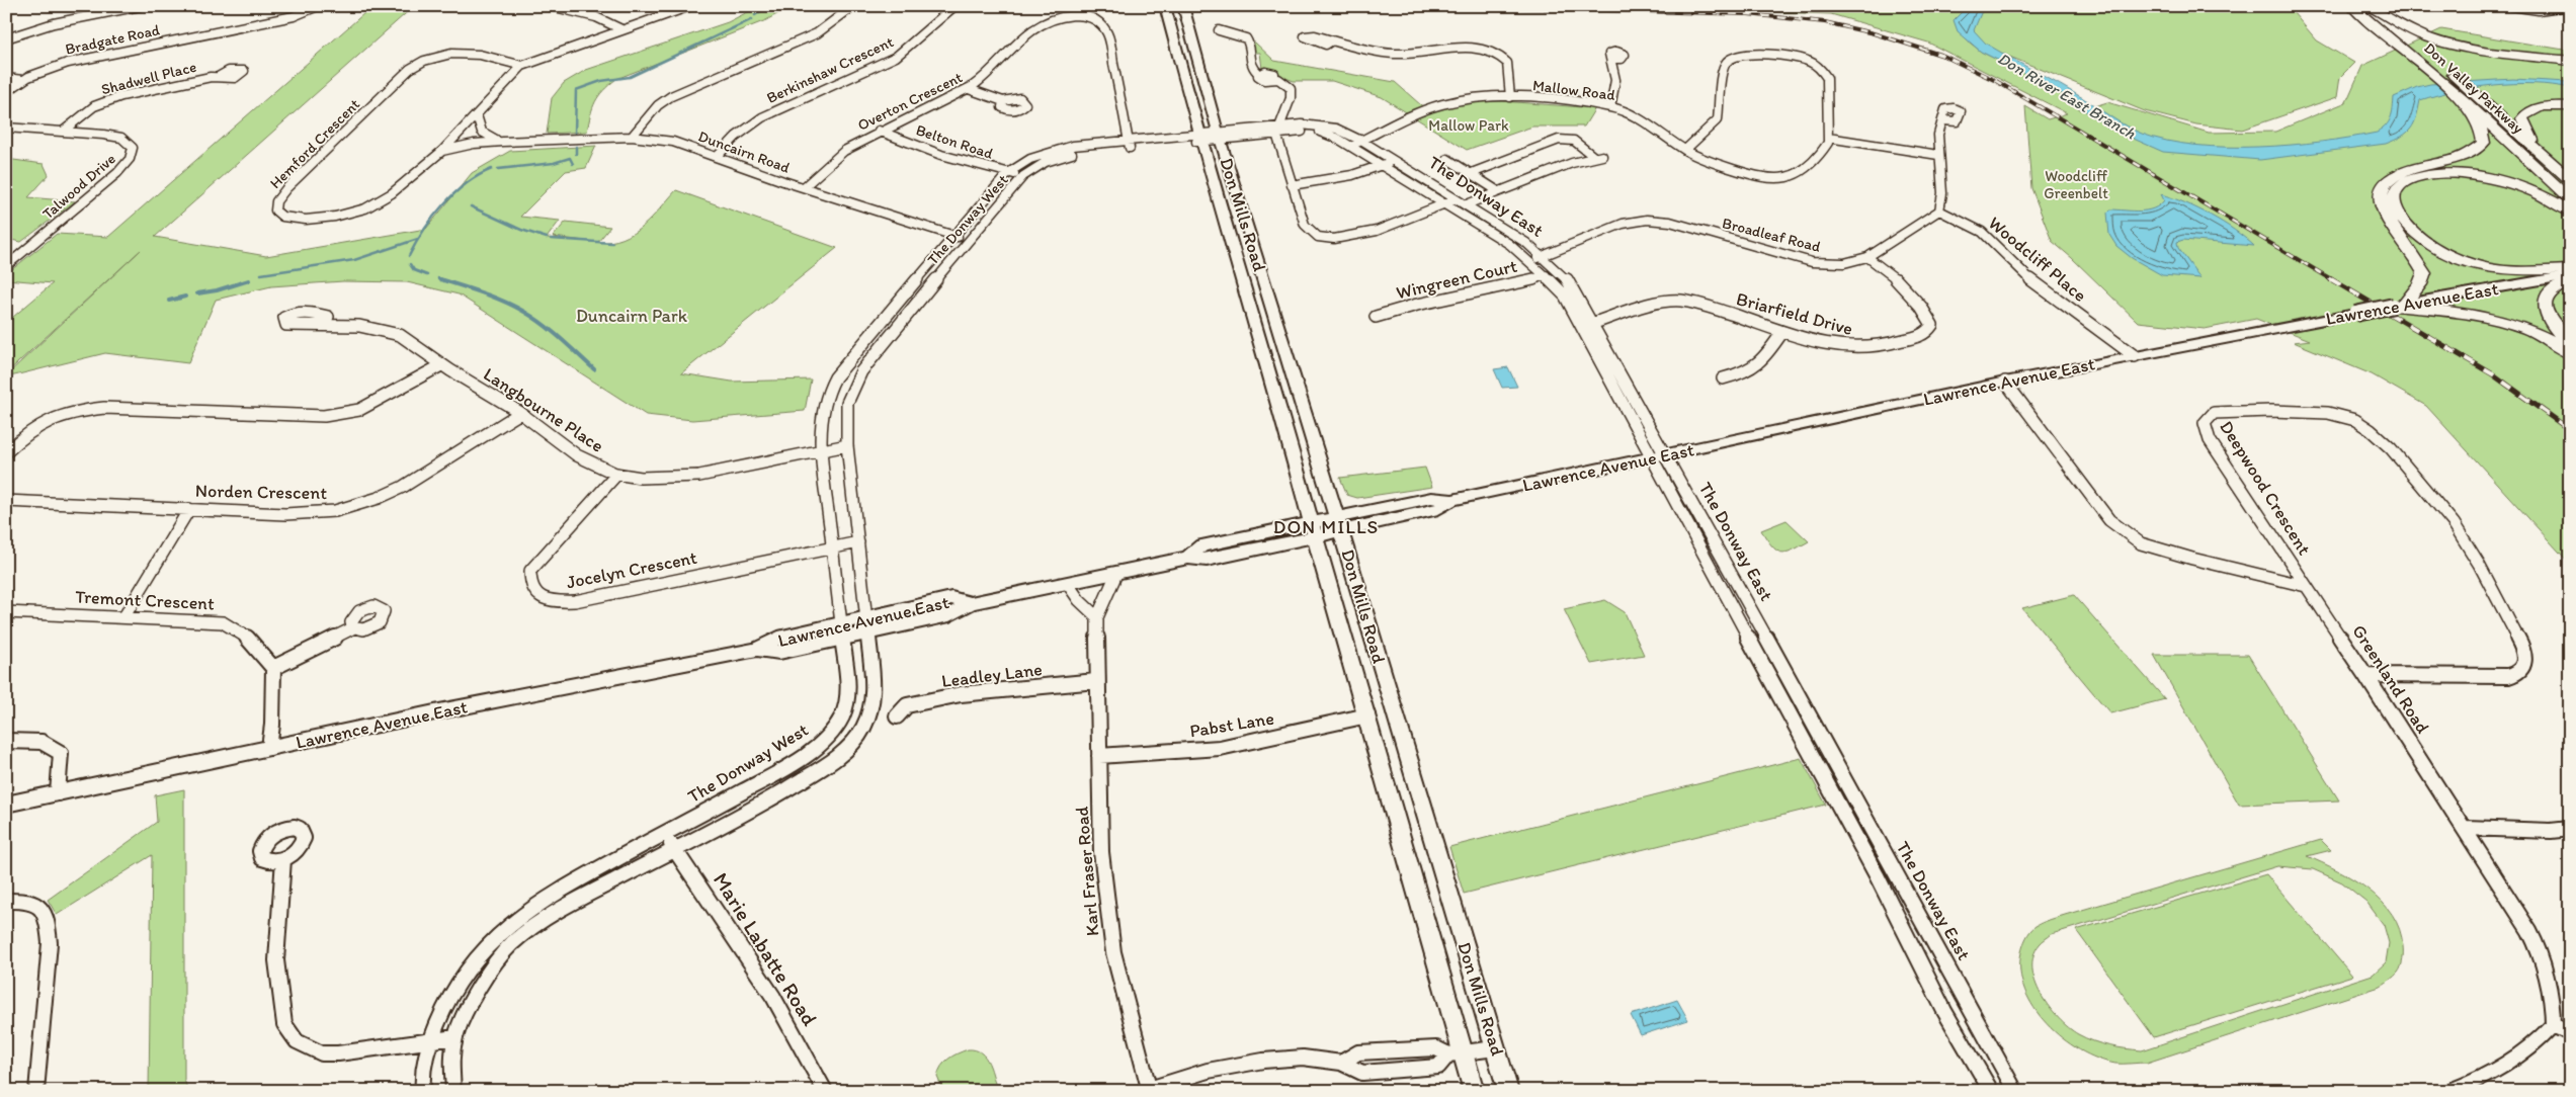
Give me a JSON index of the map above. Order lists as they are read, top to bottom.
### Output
{
  "streets": {
    "highway": ["Don Valley Parkway"],
    "main road": ["Don Mills Road", "Lawrence Avenue East"],
    "street": [
      "Bradgate Road",
      "Berkinshaw Crescent",
      "Shadwell Place",
      "Mallow Road",
      "Overton Crescent",
      "Belton Road",
      "Hemford Crescent",
      "Duncairn Road",
      "Talwood Drive",
      "The Donway East",
      "The Donway West",
      "Broadleaf Road",
      "Woodcliff Place",
      "Wingreen Court",
      "Briarfield Drive",
      "Langbourne Place",
      "Deepwood Crescent",
      "Norden Crescent",
      "Jocelyn Crescent",
      "Tremont Crescent",
      "Leadley Lane",
      "Greenland Road",
      "Pabst Lane",
      "Karl Fraser Road",
      "Marie Labatte Road"
    ]
  },
  "crossings": [
    ["Berkinshaw Crescent", "Duncairn Road"],
    ["Shadwell Place", "Talwood Drive"],
    ["Mallow Road", "The Donway East"],
    ["Overton Crescent", "Belton Road"],
    ["Overton Crescent", "Duncairn Road"],
    ["Overton Crescent", "The Donway West"],
    ["Belton Road", "The Donway West"],
    ["Hemford Crescent", "Duncairn Road"],
    ["Duncairn Road", "The Donway West"],
    ["The Donway East", "Don Mills Road"],
    ["The Donway East", "The Donway West"],
    ["The Donway East", "Broadleaf Road"],
    ["The Donway East", "Wingreen Court"],
    ["The Donway East", "Lawrence Avenue East"],
    ["The Donway East", "Briarfield Drive"],
    ["Don Mills Road", "The Donway West"],
    ["Don Mills Road", "Lawrence Avenue East"],
    ["Don Mills Road", "Pabst Lane"],
    ["The Donway West", "Lawrence Avenue East"],
    ["The Donway West", "Langbourne Place"],
    ["The Donway West", "Jocelyn Crescent"],
    ["The Donway West", "Marie Labatte Road"],
    ["Broadleaf Road", "Woodcliff Place"],
    ["Broadleaf Road", "Briarfield Drive"],
    ["Woodcliff Place", "Lawrence Avenue East"],
    ["Lawrence Avenue East", "Karl Fraser Road"],
    ["Langbourne Place", "Norden Crescent"],
    ["Langbourne Place", "Jocelyn Crescent"],
    ["Deepwood Crescent", "Greenland Road"],
    ["Leadley Lane", "Karl Fraser Road"],
    ["Pabst Lane", "Karl Fraser Road"]
  ],
  "districts": ["DON MILLS"],
  "water": ["Don River East Branch"],
  "parks": ["Mallow Park", "Woodcliff Greenbelt", "Duncairn Park"]
}
